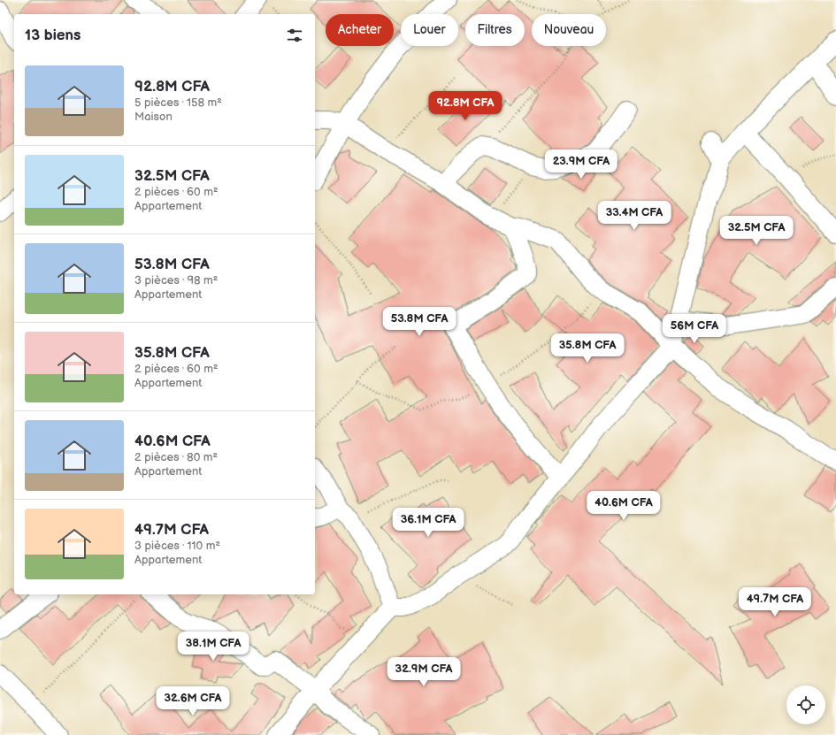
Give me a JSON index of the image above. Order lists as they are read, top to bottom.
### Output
{
  "page": {
    "chip": [
      "Acheter",
      "Louer",
      "Filtres",
      "Nouveau"
    ],
    "heading": "13 biens",
    "list": [
      {
        "name": "92.8M CFA",
        "note": "5 pièces · 158 m² · Maison"
      },
      {
        "name": "32.5M CFA",
        "note": "2 pièces · 60 m² · Appartement"
      },
      {
        "name": "53.8M CFA",
        "note": "3 pièces · 98 m² · Appartement"
      },
      {
        "name": "35.8M CFA",
        "note": "2 pièces · 60 m² · Appartement"
      },
      {
        "name": "40.6M CFA",
        "note": "2 pièces · 80 m² · Appartement"
      },
      {
        "name": "49.7M CFA",
        "note": "3 pièces · 110 m² · Appartement"
      }
    ],
    "price": [
      "92.8M CFA",
      "23.9M CFA",
      "33.4M CFA",
      "32.5M CFA",
      "53.8M CFA",
      "56M CFA",
      "35.8M CFA",
      "40.6M CFA",
      "36.1M CFA",
      "49.7M CFA",
      "38.1M CFA",
      "32.9M CFA",
      "32.6M CFA"
    ]
  }
}
